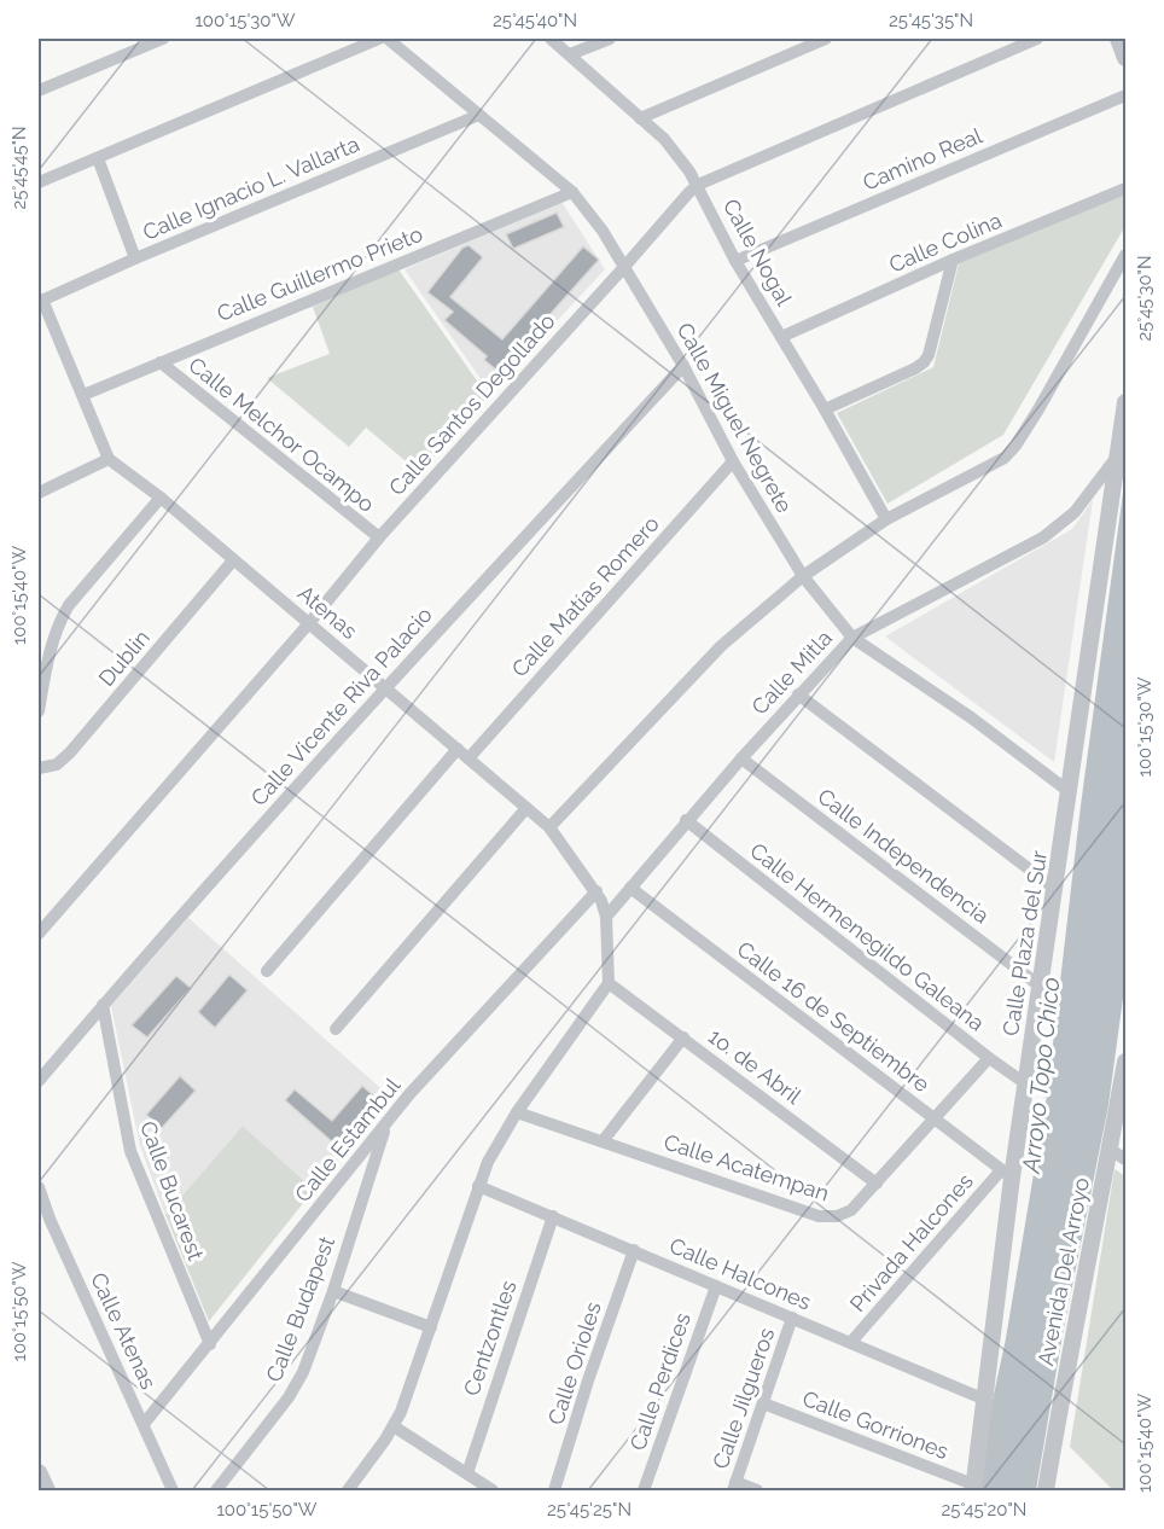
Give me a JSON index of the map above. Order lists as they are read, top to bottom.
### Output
{
  "streets": {
    "street": [
      "Camino Real",
      "Calle Ignacio L. Vallarta",
      "Calle Colina",
      "Calle Nogal",
      "Calle Guillermo Prieto",
      "Calle Santos Degollado",
      "Calle Miguel Negrete",
      "Calle Melchor Ocampo",
      "Calle Matías Romero",
      "Atenas",
      "Dublin",
      "Calle Mitla",
      "Calle Vicente Riva Palacio",
      "Calle Independencia",
      "Calle Hermenegildo Galeana",
      "Calle Plaza del Sur",
      "Calle 16 de Septiembre",
      "1o. de Abril",
      "Calle Estambul",
      "Calle Acatempan",
      "Calle Bucarest",
      "Privada Halcones",
      "Avenida Del Arroyo",
      "Calle Halcones",
      "Calle Budapest",
      "Calle Atenas",
      "Centzontles",
      "Calle Orioles",
      "Calle Perdices",
      "Calle Jilgueros",
      "Calle Gorriones"
    ]
  },
  "crossings": [
    ["Camino Real", "Calle Nogal"],
    ["Calle Ignacio L. Vallarta", "Calle Miguel Negrete"],
    ["Calle Colina", "Calle Nogal"],
    ["Calle Nogal", "Calle Santos Degollado"],
    ["Calle Guillermo Prieto", "Calle Miguel Negrete"],
    ["Calle Guillermo Prieto", "Calle Melchor Ocampo"],
    ["Calle Santos Degollado", "Calle Miguel Negrete"],
    ["Calle Santos Degollado", "Calle Melchor Ocampo"],
    ["Calle Santos Degollado", "Atenas"],
    ["Calle Miguel Negrete", "Calle Matías Romero"],
    ["Calle Miguel Negrete", "Calle Mitla"],
    ["Calle Miguel Negrete", "Calle Vicente Riva Palacio"],
    ["Calle Miguel Negrete", "Calle Plaza del Sur"],
    ["Calle Matías Romero", "Atenas"],
    ["Atenas", "Dublin"],
    ["Atenas", "Calle Mitla"],
    ["Atenas", "Calle Vicente Riva Palacio"],
    ["Atenas", "1o. de Abril"],
    ["Atenas", "Calle Estambul"],
    ["Calle Mitla", "Calle Independencia"],
    ["Calle Mitla", "Calle Hermenegildo Galeana"],
    ["Calle Mitla", "Calle Plaza del Sur"],
    ["Calle Mitla", "Calle 16 de Septiembre"],
    ["Calle Vicente Riva Palacio", "Calle Bucarest"],
    ["Calle Independencia", "Calle Plaza del Sur"],
    ["Calle Hermenegildo Galeana", "Calle Plaza del Sur"],
    ["Calle Hermenegildo Galeana", "Calle Acatempan"],
    ["Calle Plaza del Sur", "Calle 16 de Septiembre"],
    ["Calle Plaza del Sur", "Privada Halcones"],
    ["Calle Plaza del Sur", "Calle Halcones"],
    ["Calle Plaza del Sur", "Calle Gorriones"],
    ["Calle 16 de Septiembre", "Calle Acatempan"],
    ["Calle 16 de Septiembre", "Privada Halcones"],
    ["1o. de Abril", "Calle Acatempan"],
    ["Calle Estambul", "Calle Bucarest"],
    ["Calle Estambul", "Calle Budapest"],
    ["Calle Estambul", "Calle Atenas"],
    ["Privada Halcones", "Calle Halcones"],
    ["Calle Halcones", "Centzontles"],
    ["Calle Halcones", "Calle Orioles"],
    ["Calle Halcones", "Calle Perdices"],
    ["Calle Halcones", "Calle Jilgueros"],
    ["Calle Jilgueros", "Calle Gorriones"]
  ],
  "water": ["Arroyo Topo Chico"],
  "coordinates": [
    "100°15'30\"W",
    "25°45'40\"N",
    "25°45'35\"N",
    "25°45'45\"N",
    "25°45'30\"N",
    "100°15'40\"W",
    "100°15'50\"W",
    "25°45'25\"N",
    "25°45'20\"N"
  ]
}
